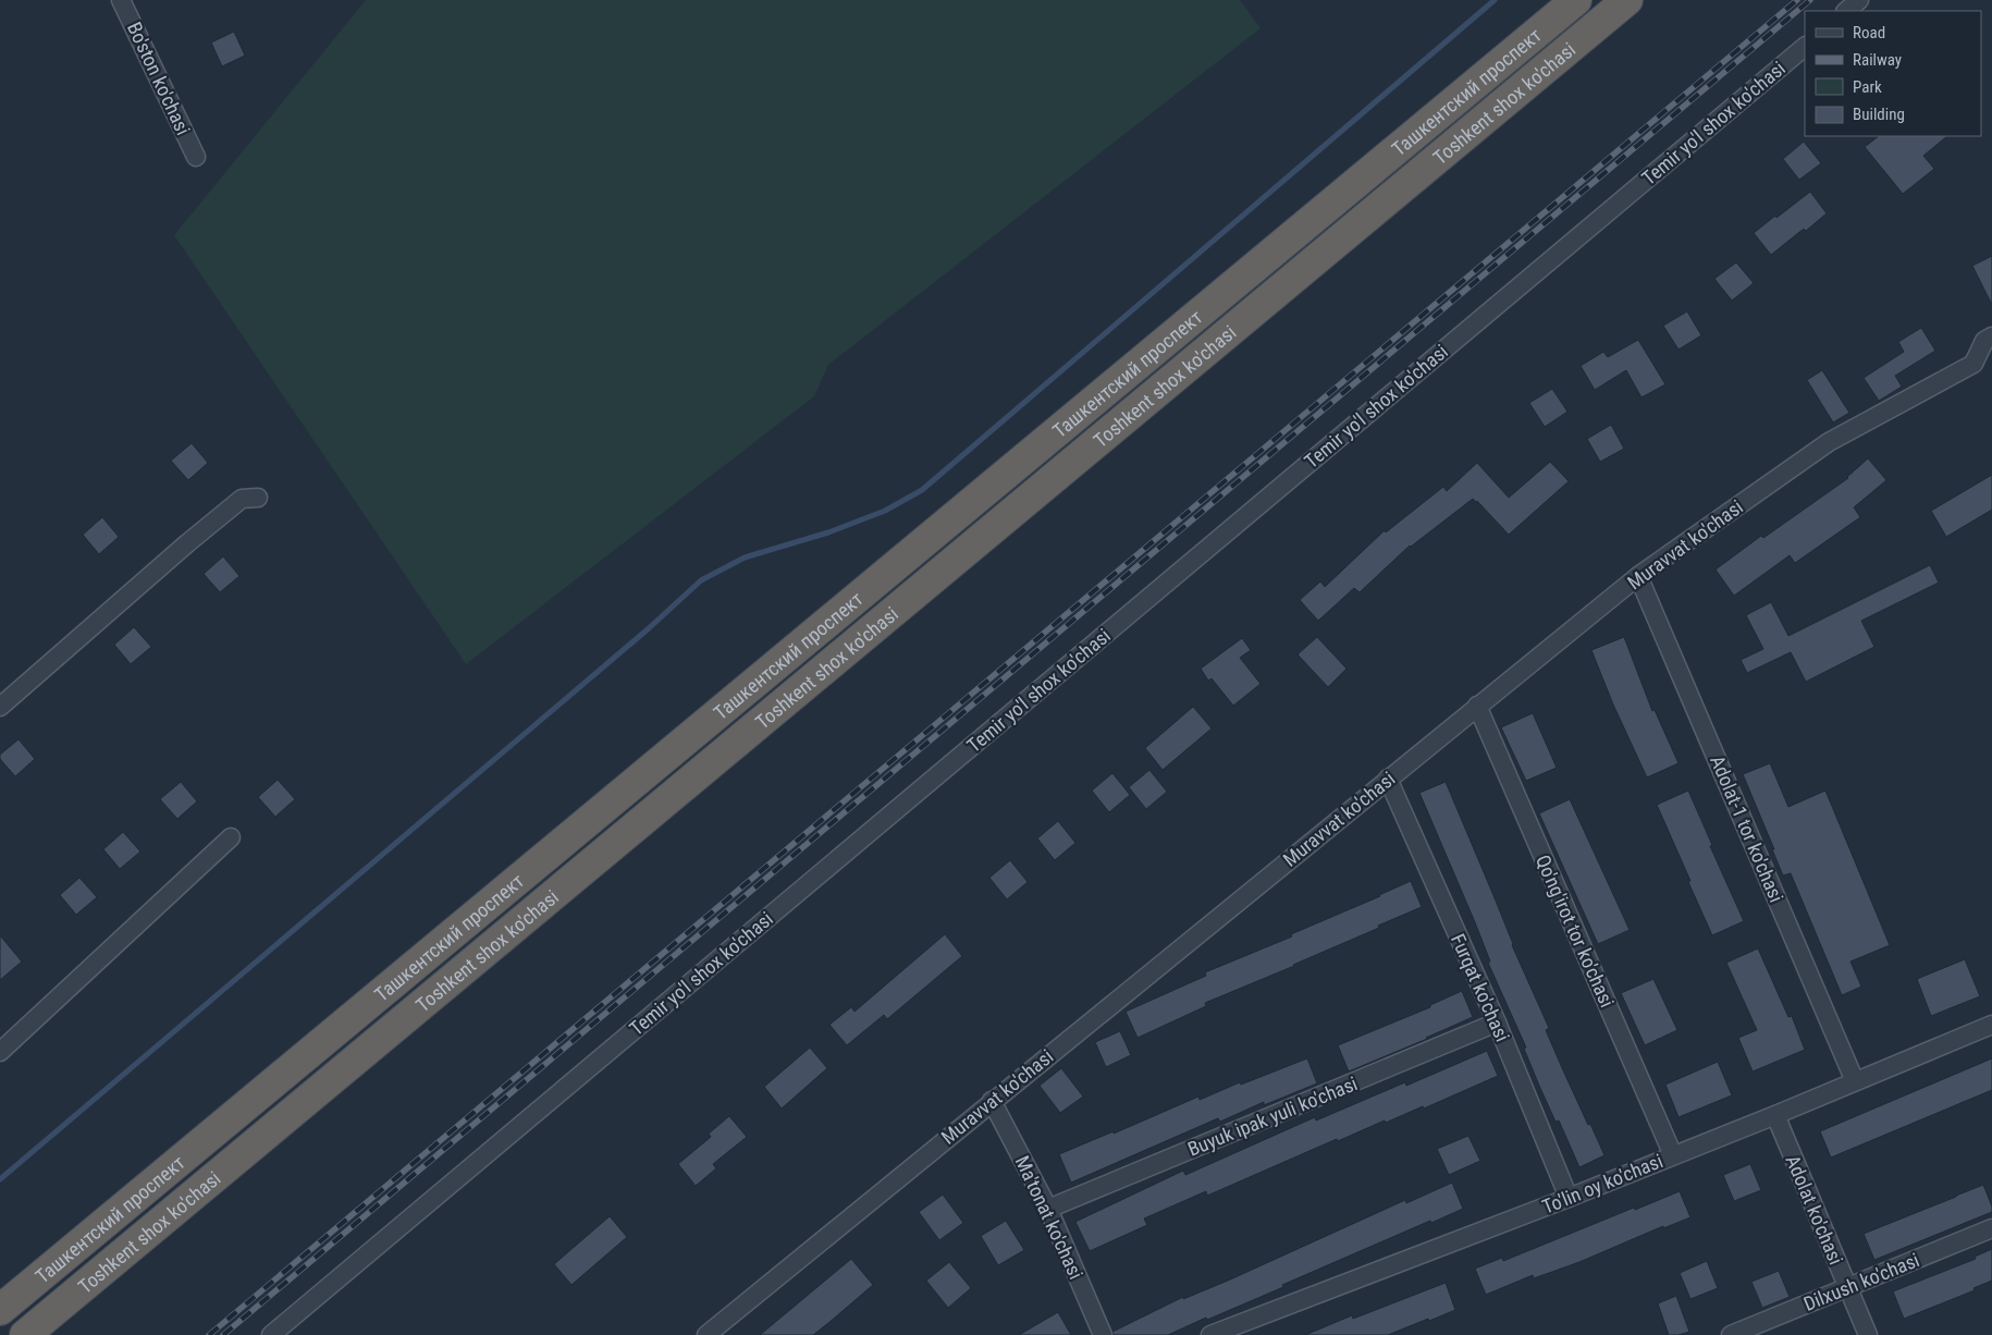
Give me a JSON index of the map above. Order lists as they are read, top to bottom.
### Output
{
  "streets": {
    "highway": ["Ташкентский проспект", "Toshkent shox ko'chasi"],
    "street": [
      "Bo'ston ko'chasi",
      "Temir yo'l shox ko'chasi",
      "Muravvat ko'chasi",
      "Adolat-1 tor ko'chasi",
      "Qo'ng'irot tor ko'chasi",
      "Furqat ko'chasi",
      "Buyuk ipak yuli ko'chasi",
      "To'lin oy ko'chasi",
      "Adolat ko'chasi",
      "Ma'tonat ko'chasi",
      "Dilxush ko'chasi"
    ]
  },
  "crossings": [
    ["Muravvat ko'chasi", "Adolat-1 tor ko'chasi"],
    ["Muravvat ko'chasi", "Qo'ng'irot tor ko'chasi"],
    ["Muravvat ko'chasi", "Furqat ko'chasi"],
    ["Muravvat ko'chasi", "Ma'tonat ko'chasi"],
    ["Adolat-1 tor ko'chasi", "To'lin oy ko'chasi"],
    ["Qo'ng'irot tor ko'chasi", "To'lin oy ko'chasi"],
    ["Furqat ko'chasi", "Buyuk ipak yuli ko'chasi"],
    ["Furqat ko'chasi", "To'lin oy ko'chasi"],
    ["Buyuk ipak yuli ko'chasi", "Ma'tonat ko'chasi"],
    ["To'lin oy ko'chasi", "Adolat ko'chasi"],
    ["Adolat ko'chasi", "Dilxush ko'chasi"]
  ],
  "legend": [
    "Road",
    "Railway",
    "Park",
    "Building"
  ]
}
